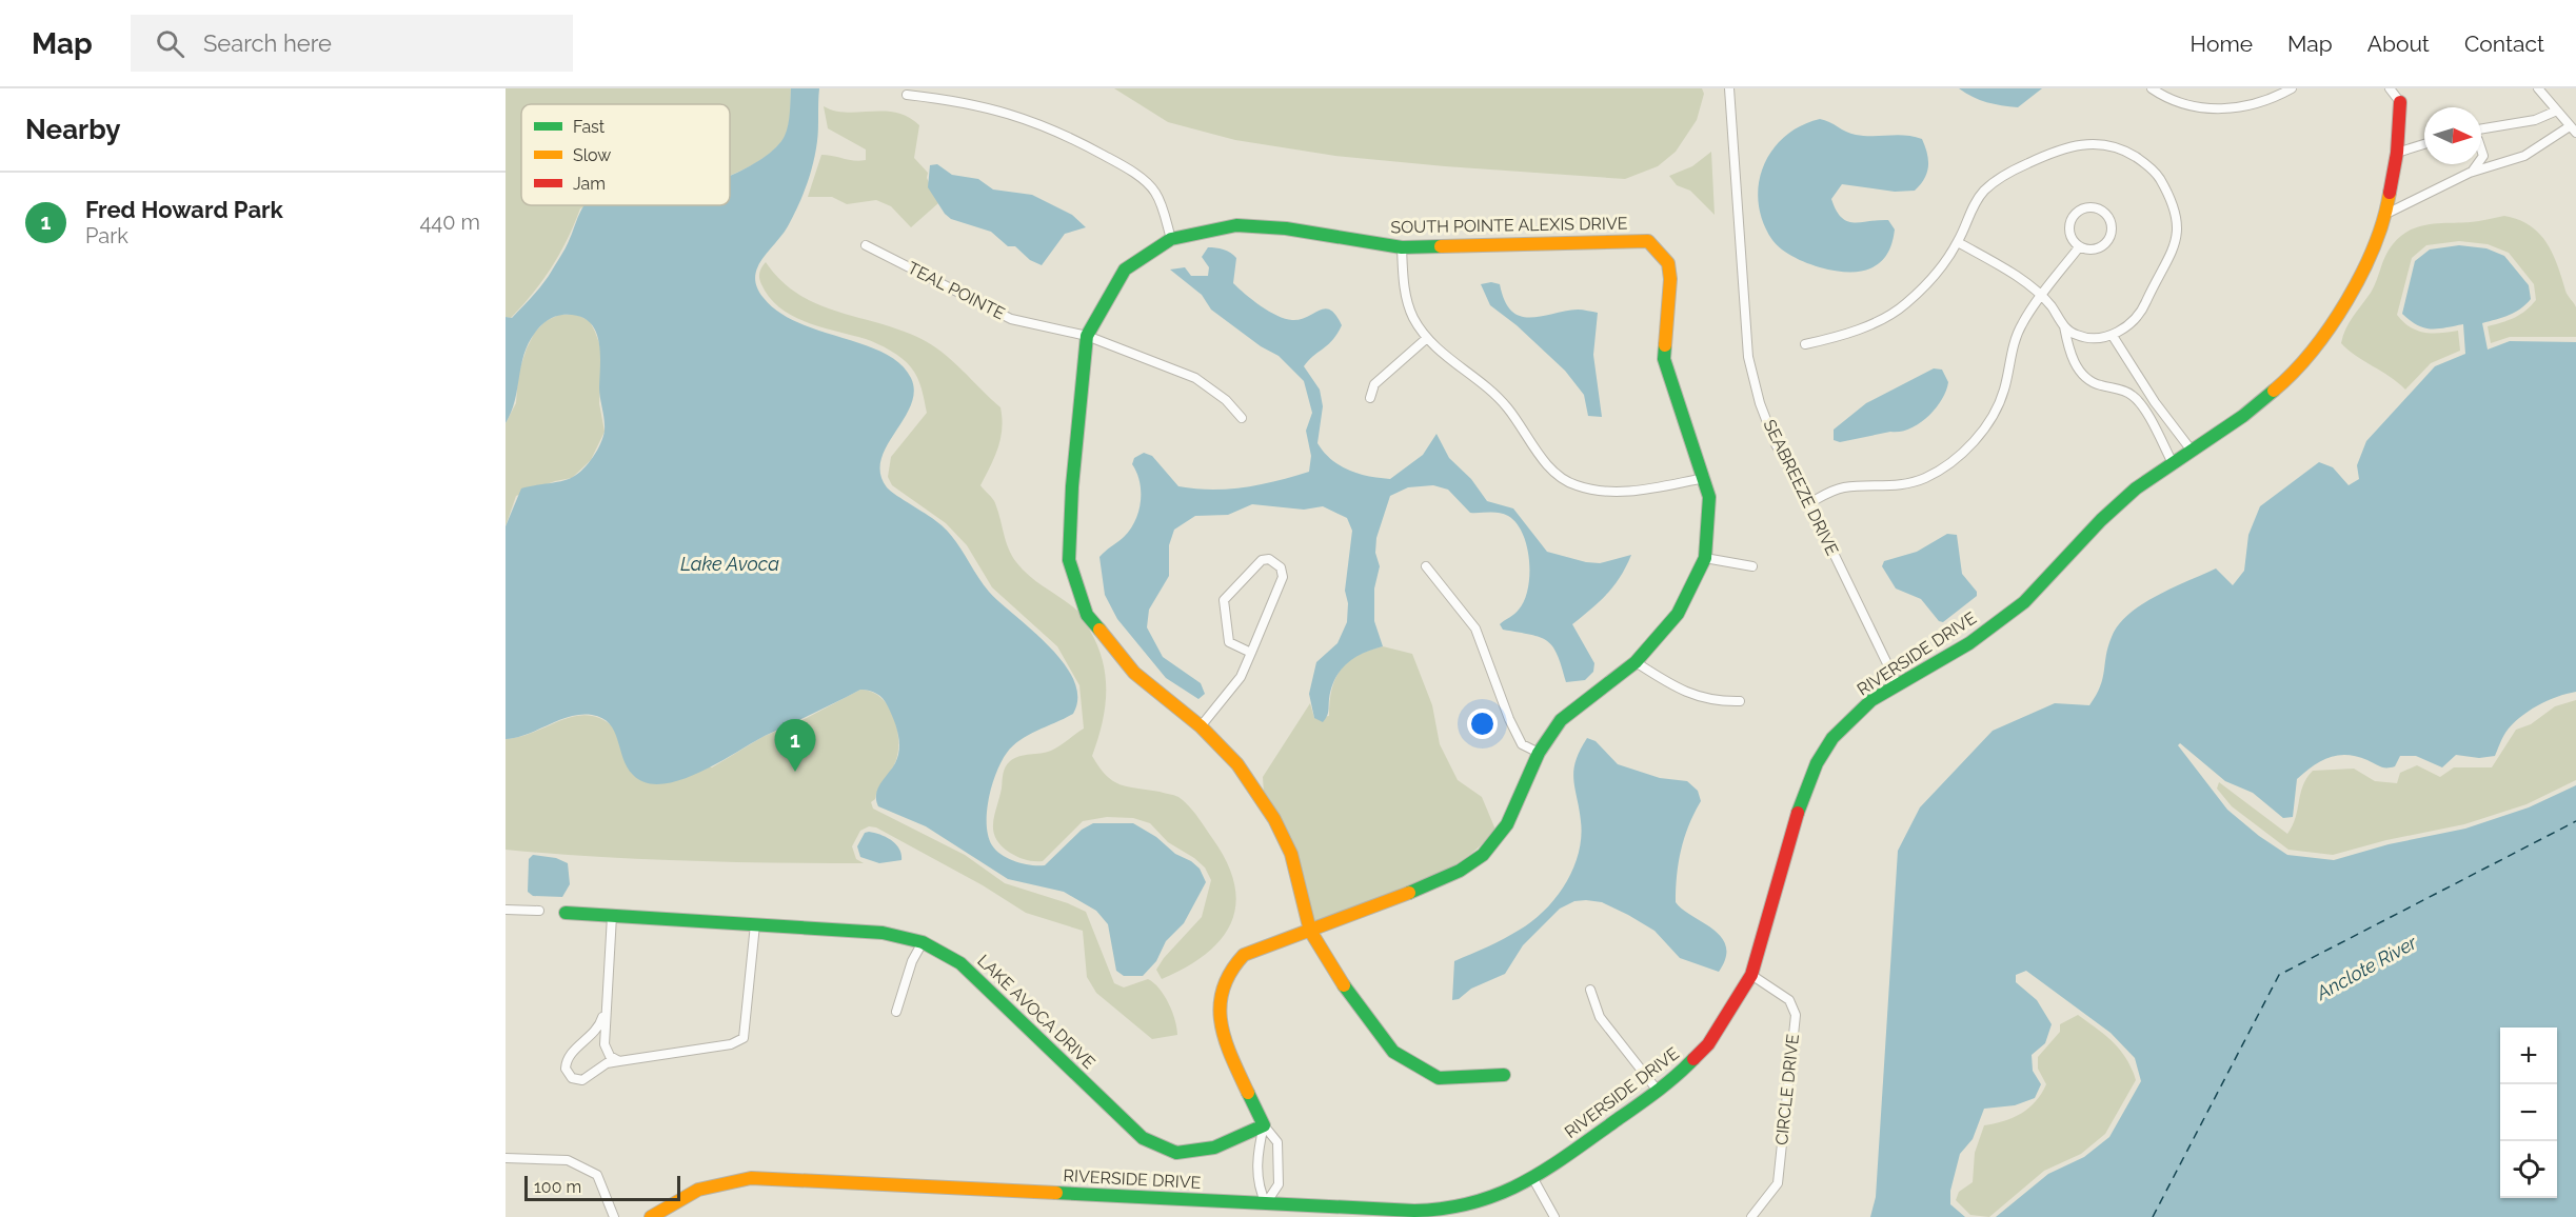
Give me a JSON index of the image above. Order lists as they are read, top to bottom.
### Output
{
  "streets": {
    "street": [
      "SOUTH POINTE ALEXIS DRIVE",
      "TEAL POINTE",
      "SEABREEZE DRIVE",
      "RIVERSIDE DRIVE",
      "LAKE AVOCA DRIVE",
      "CIRCLE DRIVE"
    ]
  },
  "crossings": [
    ["SOUTH POINTE ALEXIS DRIVE", "TEAL POINTE"],
    ["SOUTH POINTE ALEXIS DRIVE", "RIVERSIDE DRIVE"],
    ["SOUTH POINTE ALEXIS DRIVE", "LAKE AVOCA DRIVE"],
    ["SEABREEZE DRIVE", "RIVERSIDE DRIVE"],
    ["RIVERSIDE DRIVE", "CIRCLE DRIVE"]
  ],
  "water": ["Lake Avoca", "Anclote River"],
  "legend": ["Fast", "Slow", "Jam"],
  "scale_bar": "100 m",
  "north": "right",
  "page": {
    "header": "Map",
    "search": "Search here",
    "nav": [
      "Home",
      "Map",
      "About",
      "Contact"
    ],
    "heading": "Nearby",
    "list": [
      {
        "mark": "1",
        "name": "Fred Howard Park",
        "note": "Park",
        "value": "440 m"
      }
    ],
    "pins": "1",
    "map_buttons": ["+", "−"],
    "scale": "100 m"
  }
}
